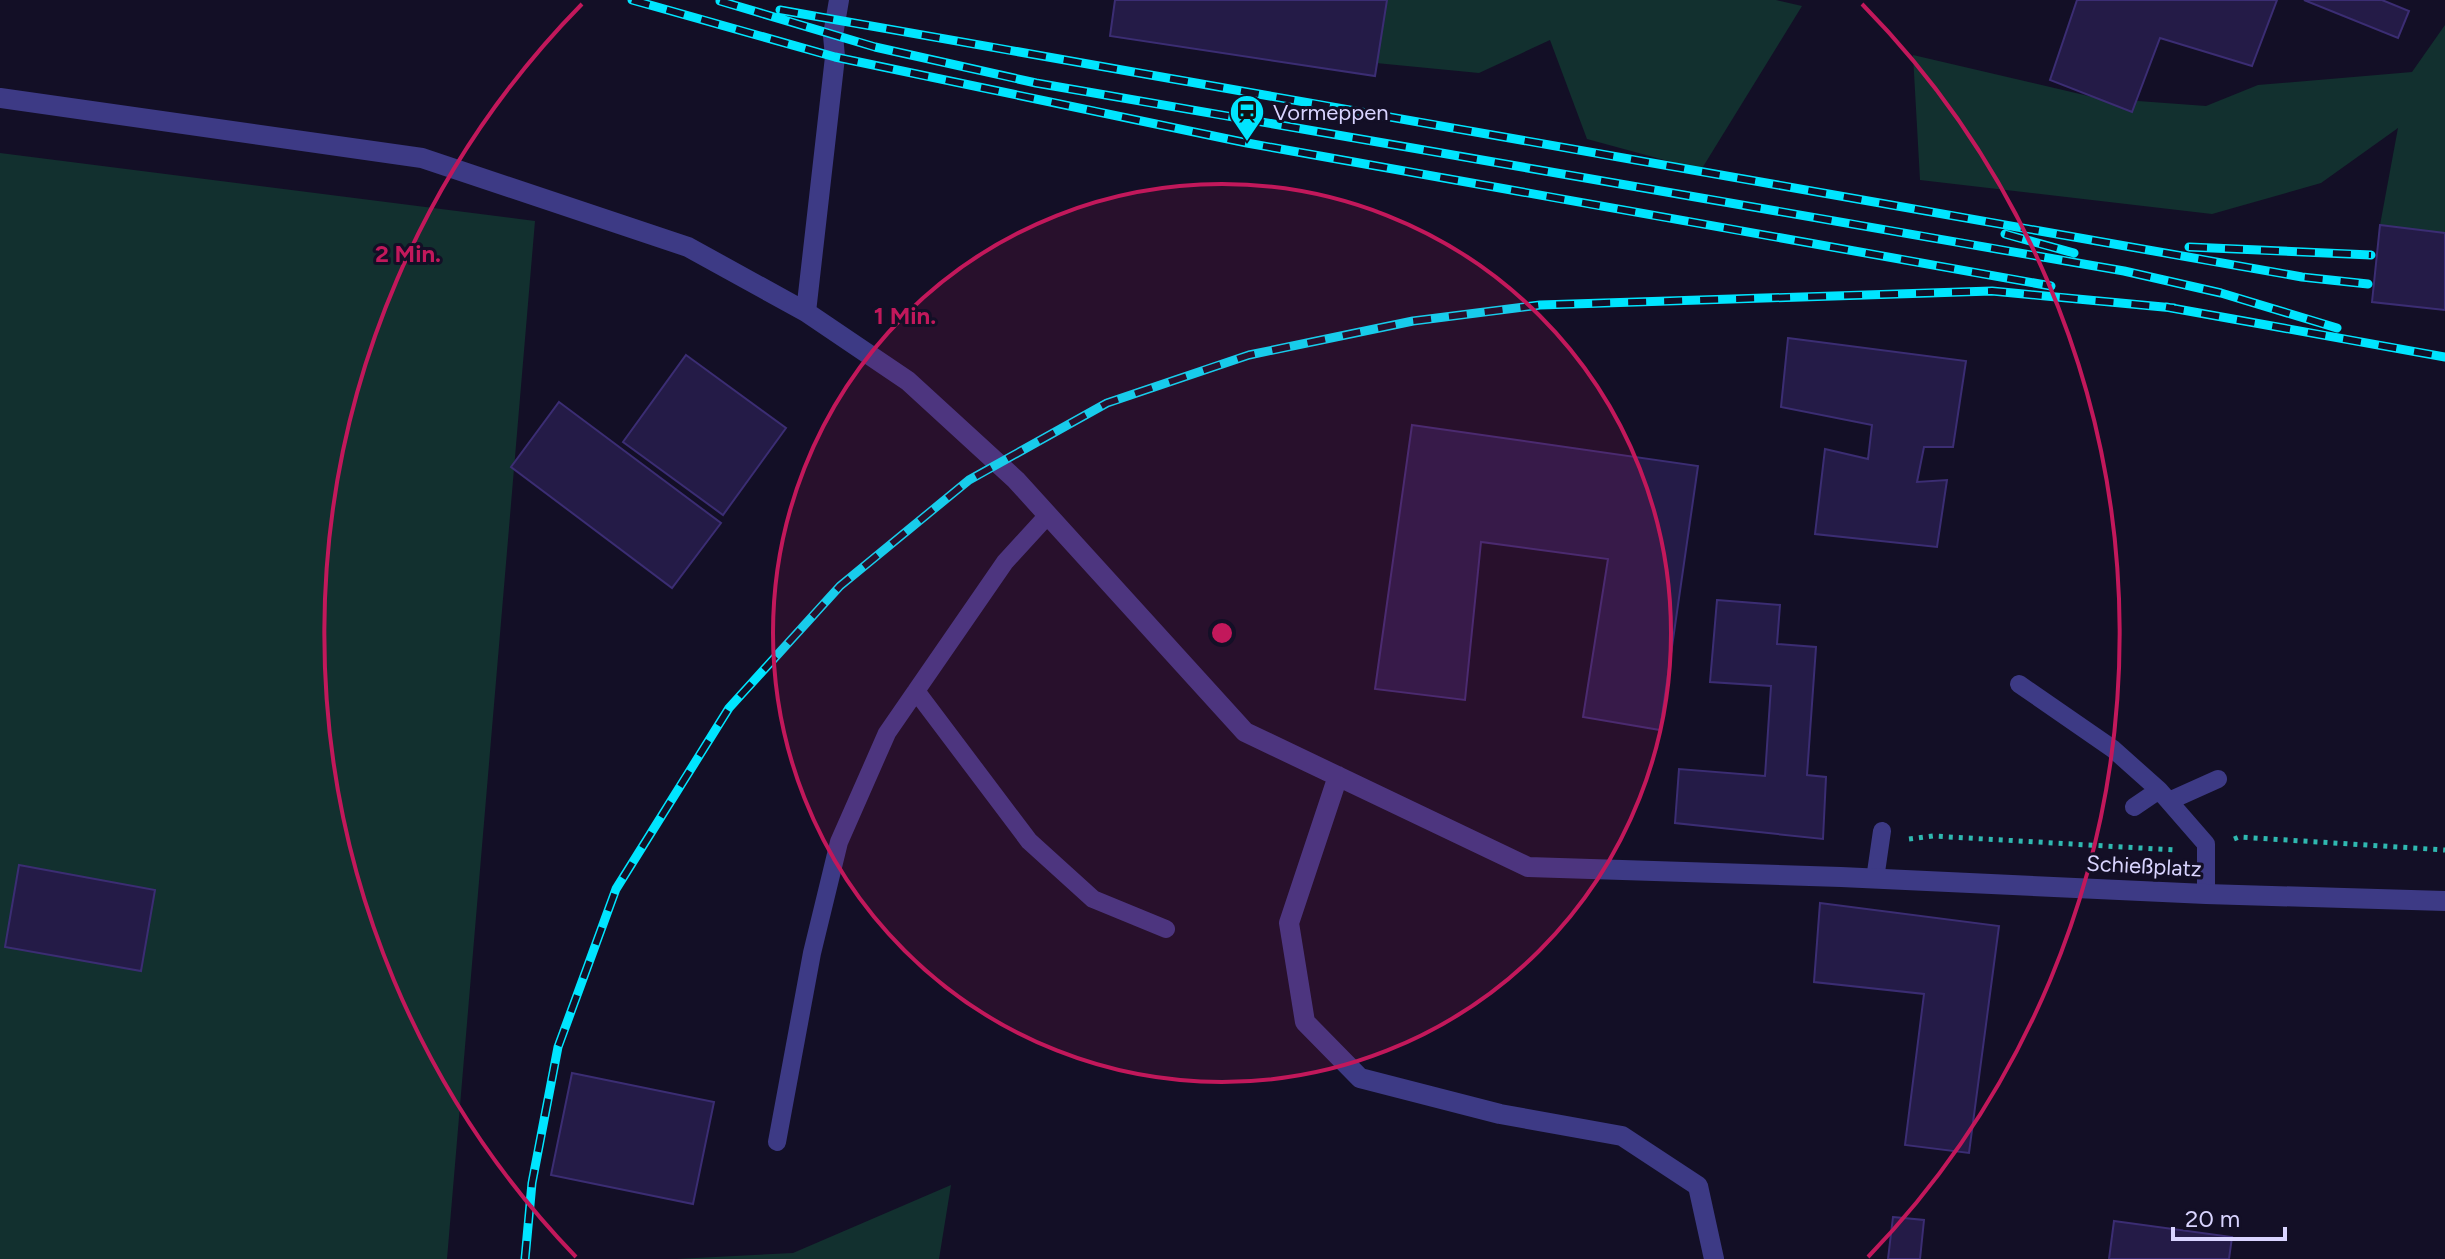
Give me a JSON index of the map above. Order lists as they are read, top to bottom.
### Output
{
  "streets": {
    "street": ["Schießplatz"]
  },
  "places": {
    "station": ["Vormeppen"]
  },
  "scale_bar": "20 m",
  "rings": ["2 Min.", "1 Min."]
}
